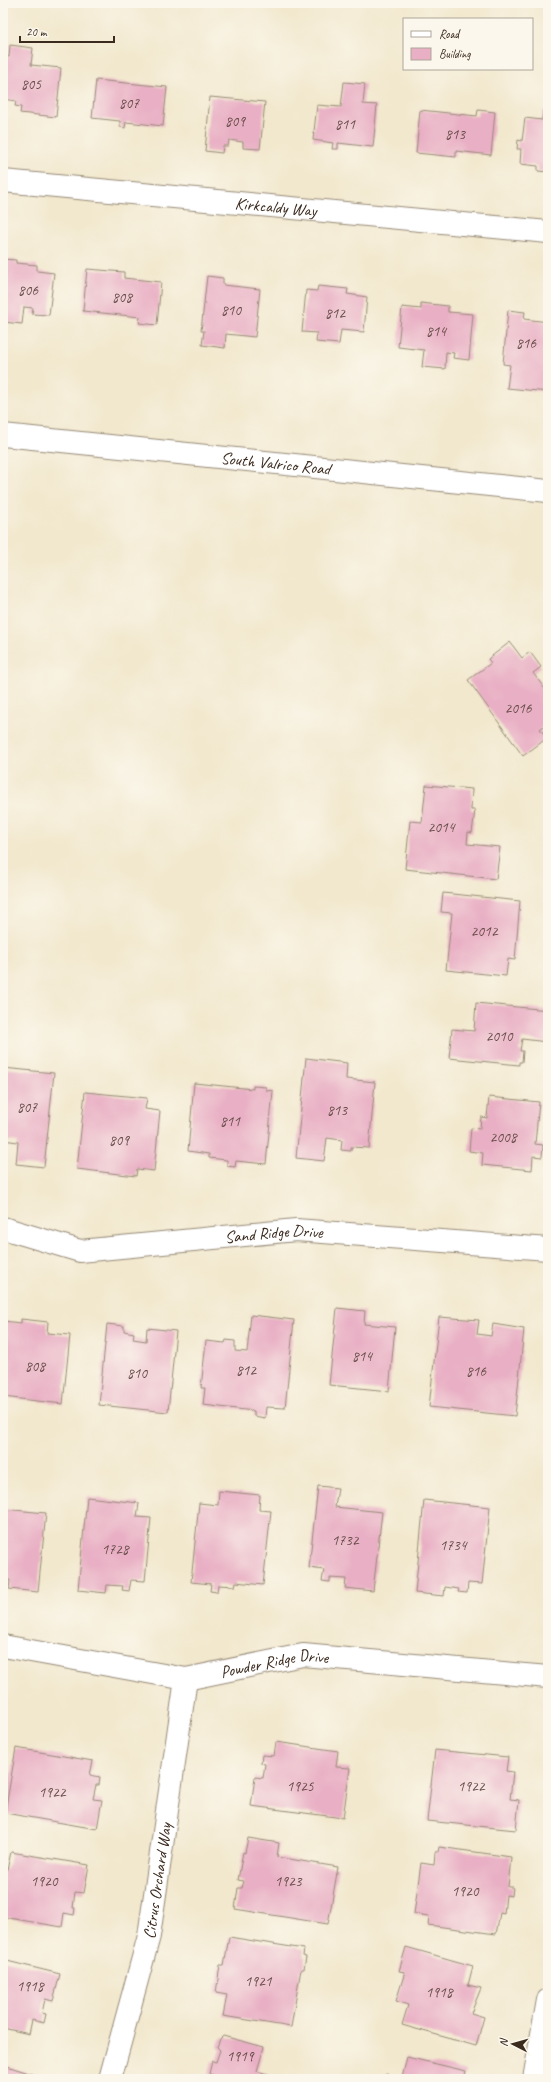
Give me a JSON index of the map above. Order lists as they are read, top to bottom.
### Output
{
  "streets": {
    "street": [
      "Kirkcaldy Way",
      "South Valrico Road",
      "Sand Ridge Drive",
      "Powder Ridge Drive",
      "Citrus Orchard Way"
    ]
  },
  "crossings": [
    ["Powder Ridge Drive", "Citrus Orchard Way"]
  ],
  "house_numbers": [
    "805",
    "807",
    "809",
    "811",
    "813",
    "806",
    "808",
    "810",
    "812",
    "814",
    "816",
    "2016",
    "2014",
    "2012",
    "2010",
    "807",
    "813",
    "811",
    "2008",
    "809",
    "814",
    "808",
    "812",
    "816",
    "810",
    "1732",
    "1734",
    "1728",
    "1925",
    "1922",
    "1922",
    "1920",
    "1923",
    "1920",
    "1921",
    "1918",
    "1918",
    "1919"
  ],
  "legend": ["Road", "Building"],
  "scale_bar": "20 m",
  "north": "left"
}
